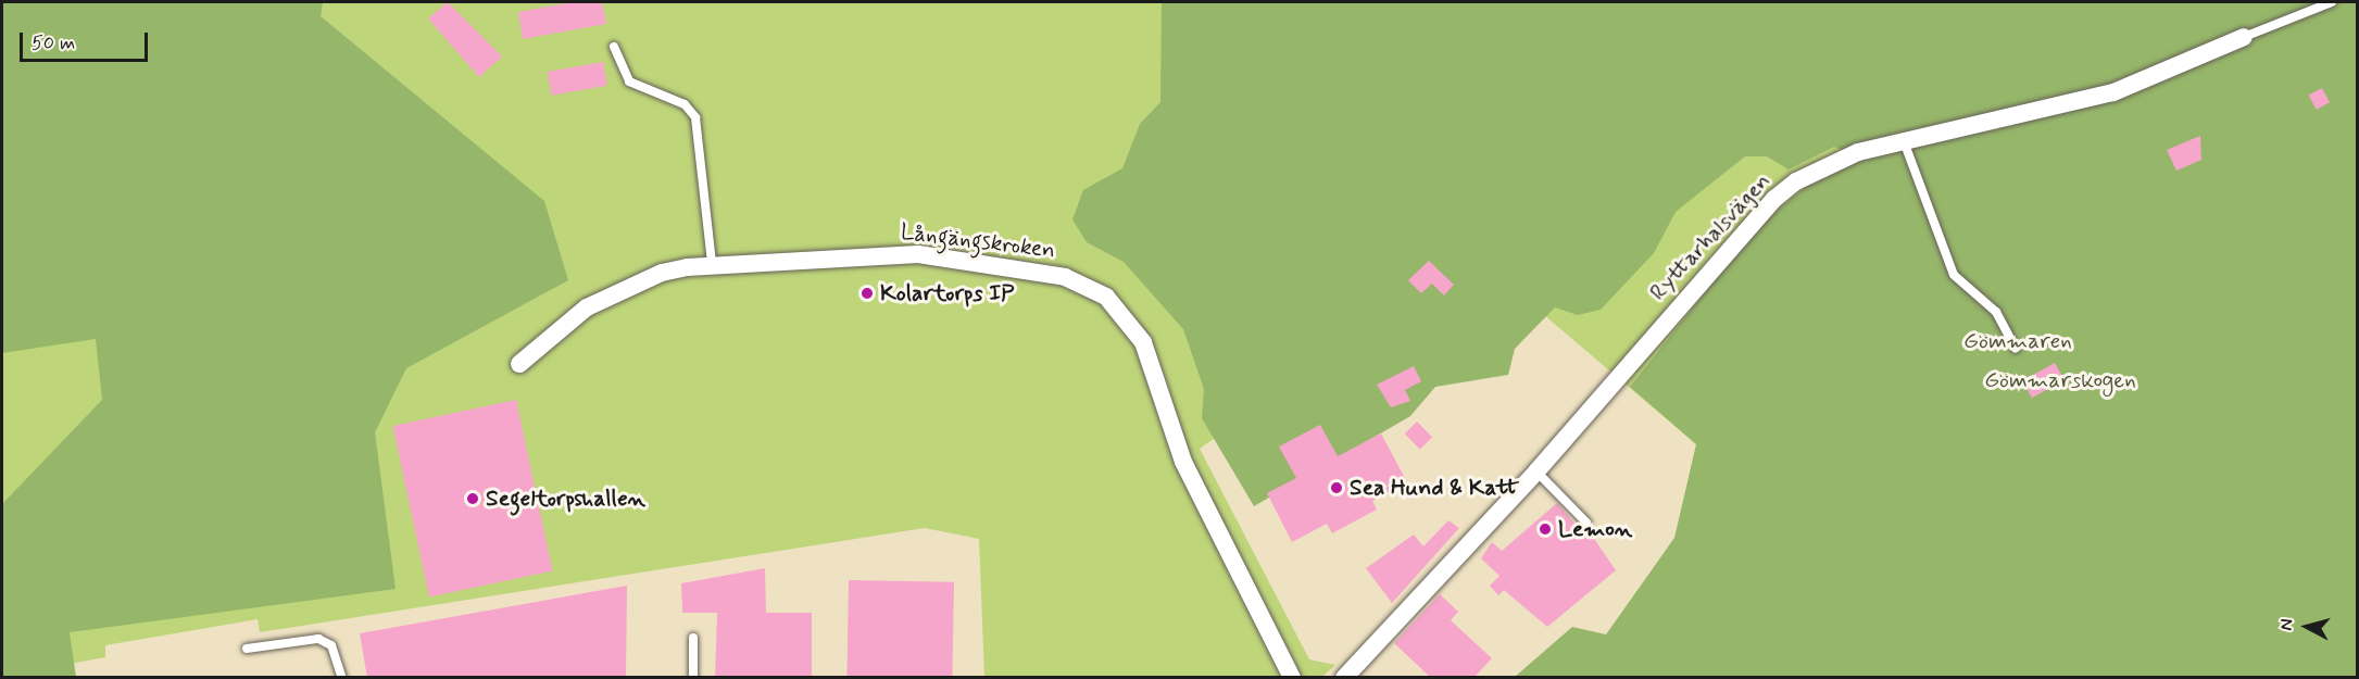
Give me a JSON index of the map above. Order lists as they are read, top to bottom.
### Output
{
  "streets": {
    "street": ["Ryttarhalsvägen", "Långängskroken"]
  },
  "parks": ["Gömmaren", "Gömmarskogen"],
  "places": [
    "Kolartorps IP",
    "Sea Hund & Katt",
    "Segeltorpshallen",
    "Lemon"
  ],
  "scale_bar": "50 m",
  "north": "left"
}
